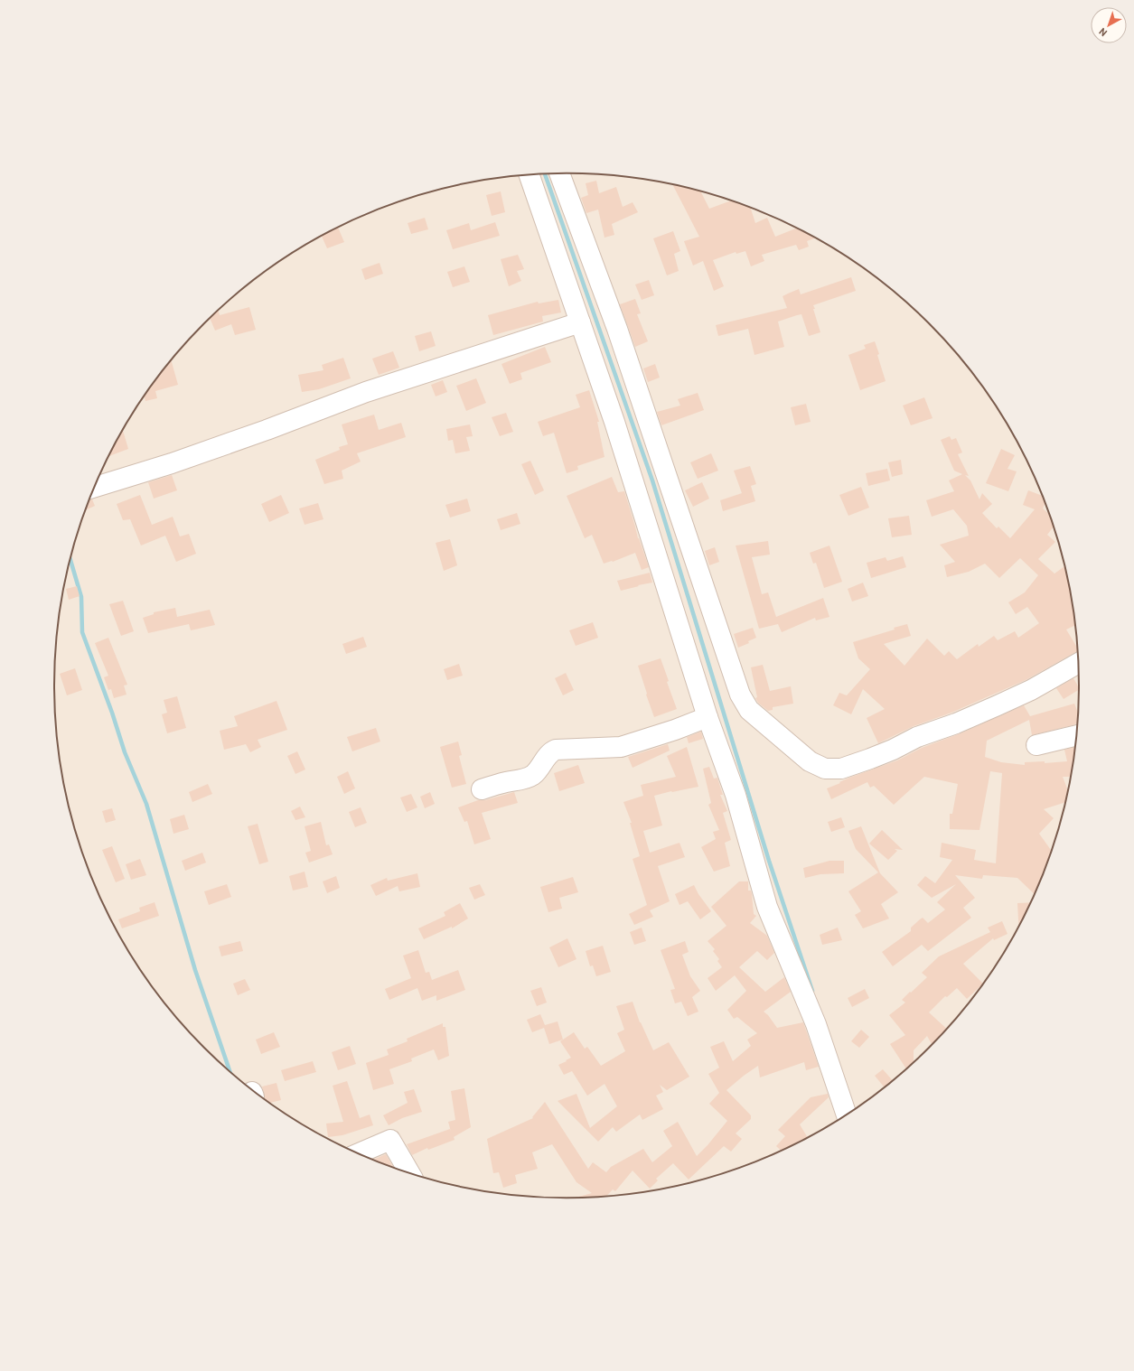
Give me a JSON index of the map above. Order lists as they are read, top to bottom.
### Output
{
  "north": "bottom left"
}
